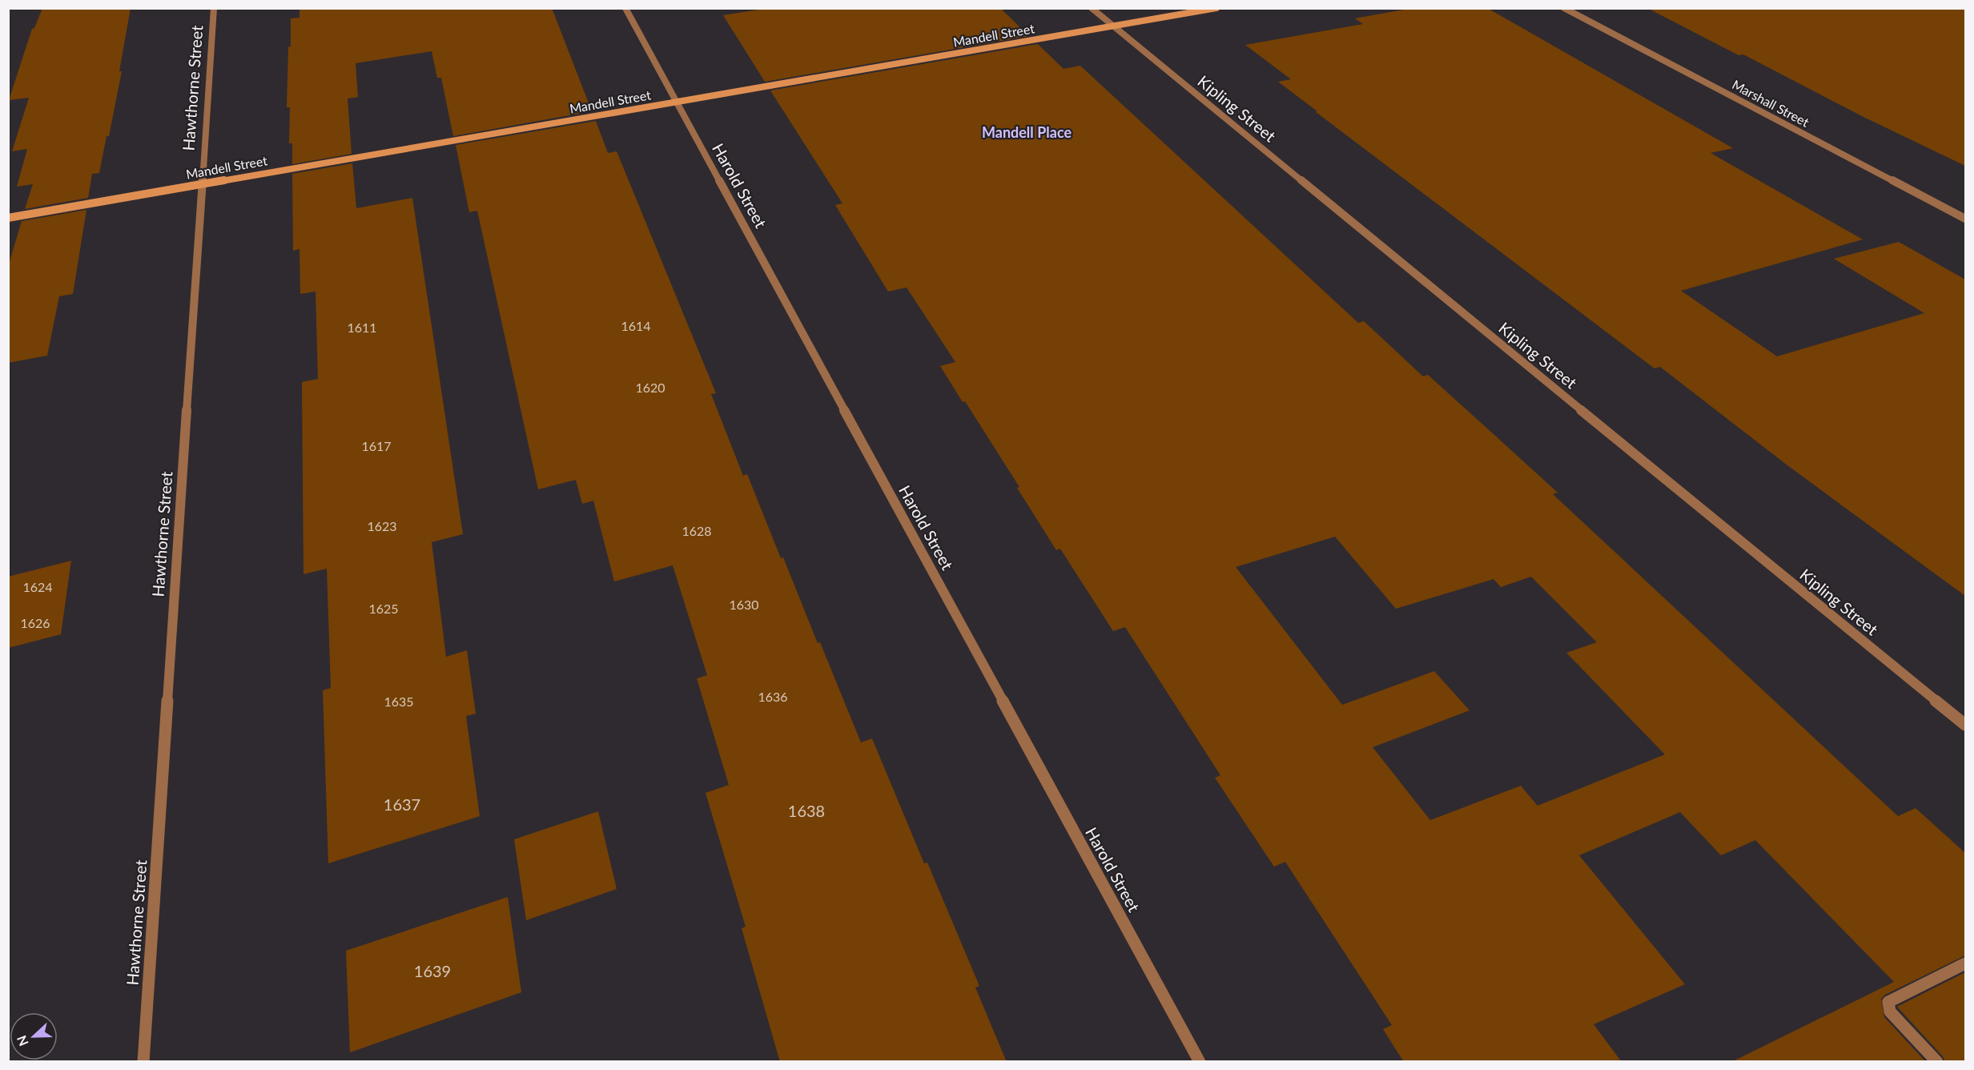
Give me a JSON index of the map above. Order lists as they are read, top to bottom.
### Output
{
  "streets": {
    "street": [
      "Mandell Street",
      "Hawthorne Street",
      "Marshall Street",
      "Kipling Street",
      "Harold Street"
    ]
  },
  "crossings": [
    ["Mandell Street", "Hawthorne Street"],
    ["Mandell Street", "Kipling Street"],
    ["Mandell Street", "Harold Street"]
  ],
  "districts": ["Mandell Place"],
  "house_numbers": [
    "1614",
    "1611",
    "1620",
    "1617",
    "1623",
    "1628",
    "1624",
    "1630",
    "1625",
    "1626",
    "1636",
    "1635",
    "1637",
    "1638",
    "1639"
  ],
  "north": "left"
}
